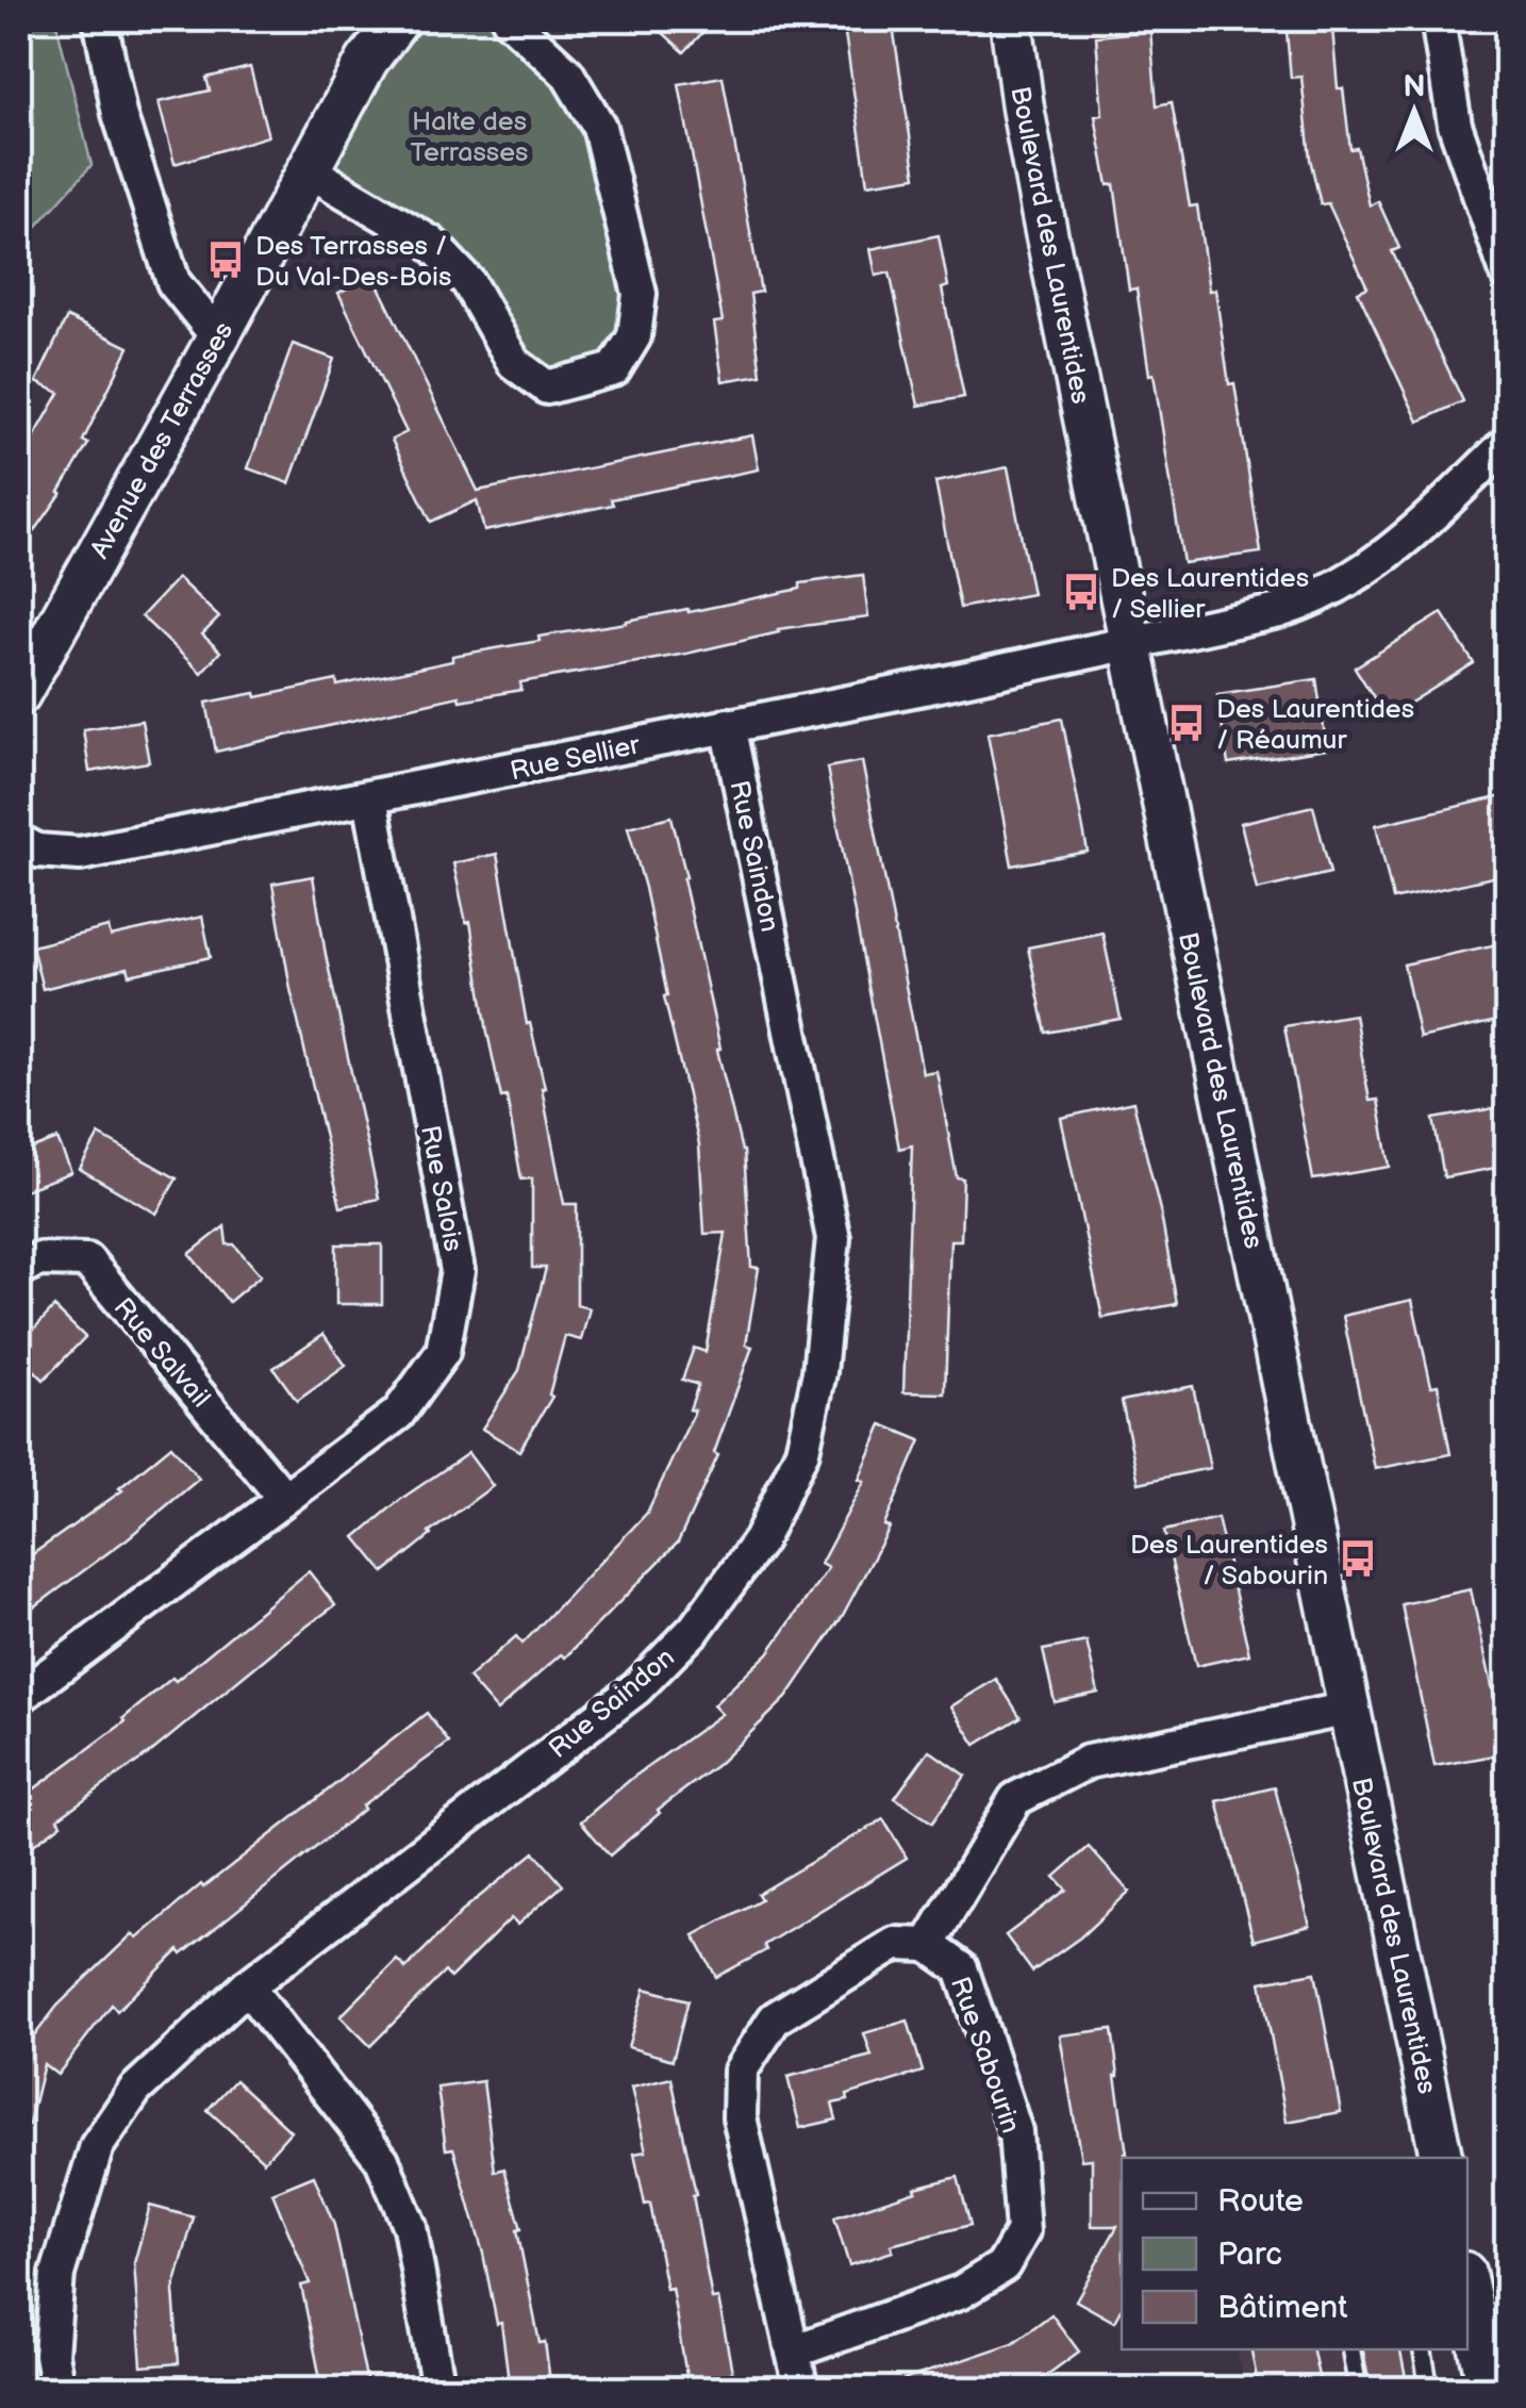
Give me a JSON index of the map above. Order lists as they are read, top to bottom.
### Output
{
  "streets": {
    "street": [
      "Boulevard des Laurentides",
      "Avenue des Terrasses",
      "Rue Sellier",
      "Rue Saindon",
      "Rue Salois",
      "Rue Salvail",
      "Rue Sabourin"
    ]
  },
  "crossings": [
    ["Boulevard des Laurentides", "Rue Sellier"],
    ["Rue Sellier", "Rue Saindon"],
    ["Rue Sellier", "Rue Salois"],
    ["Rue Salois", "Rue Salvail"]
  ],
  "parks": ["Halte des Terrasses"],
  "places": {
    "bus stop": [
      "Des Terrasses / Du Val-Des-Bois",
      "Des Laurentides / Sellier",
      "Des Laurentides / Réaumur",
      "Des Laurentides / Sabourin"
    ]
  },
  "legend": ["Route", "Parc", "Bâtiment"],
  "north": "top"
}
